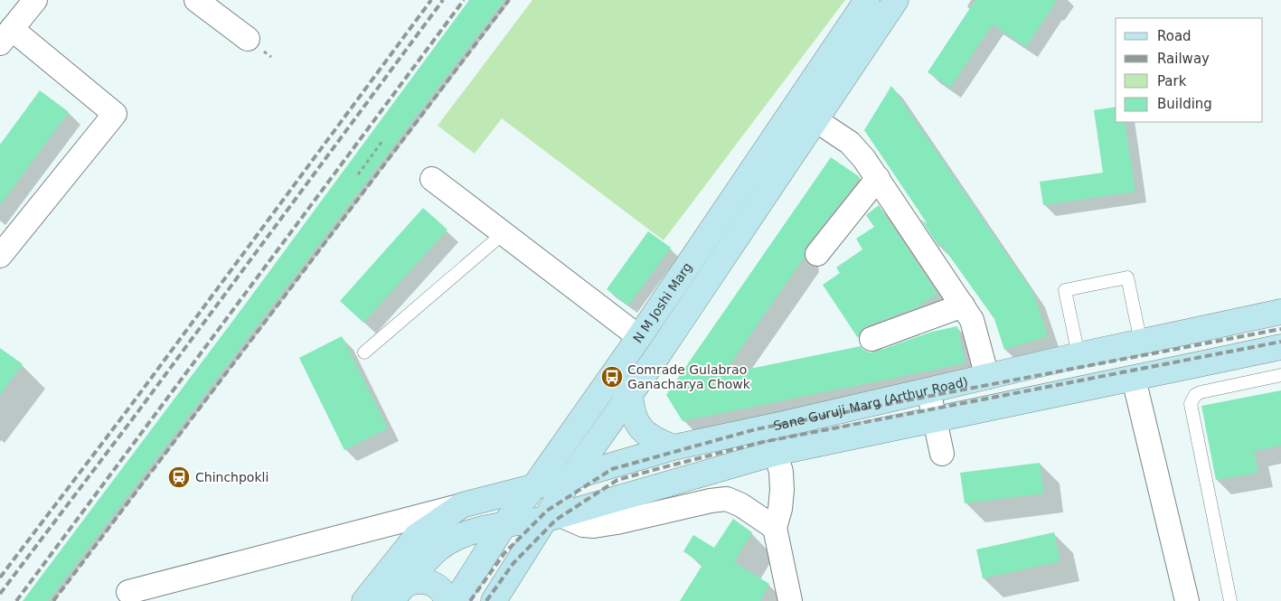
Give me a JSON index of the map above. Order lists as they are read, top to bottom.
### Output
{
  "streets": {
    "main road": ["N M Joshi Marg", "Sane Guruji Marg (Arthur Road)"]
  },
  "crossings": [
    ["N M Joshi Marg", "Sane Guruji Marg (Arthur Road)"]
  ],
  "places": {
    "bus stop": ["Comrade Gulabrao Ganacharya Chowk"],
    "station": ["Chinchpokli"]
  },
  "legend": [
    "Road",
    "Railway",
    "Park",
    "Building"
  ]
}
